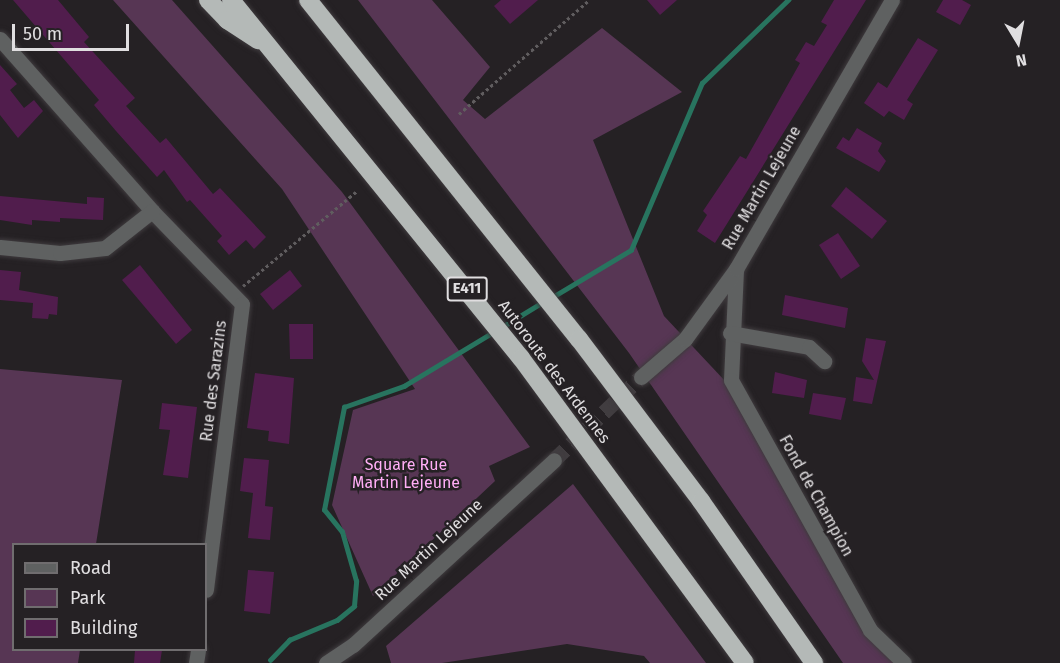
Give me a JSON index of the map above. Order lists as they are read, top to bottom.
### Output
{
  "streets": {
    "highway": ["E411", "Autoroute des Ardennes"],
    "street": ["Rue Martin Lejeune", "Rue des Sarazins", "Fond de Champion"]
  },
  "crossings": [
    ["Rue Martin Lejeune", "Fond de Champion"]
  ],
  "parks": ["Square Rue Martin Lejeune"],
  "legend": ["Road", "Park", "Building"],
  "scale_bar": "50 m",
  "north": "bottom"
}
